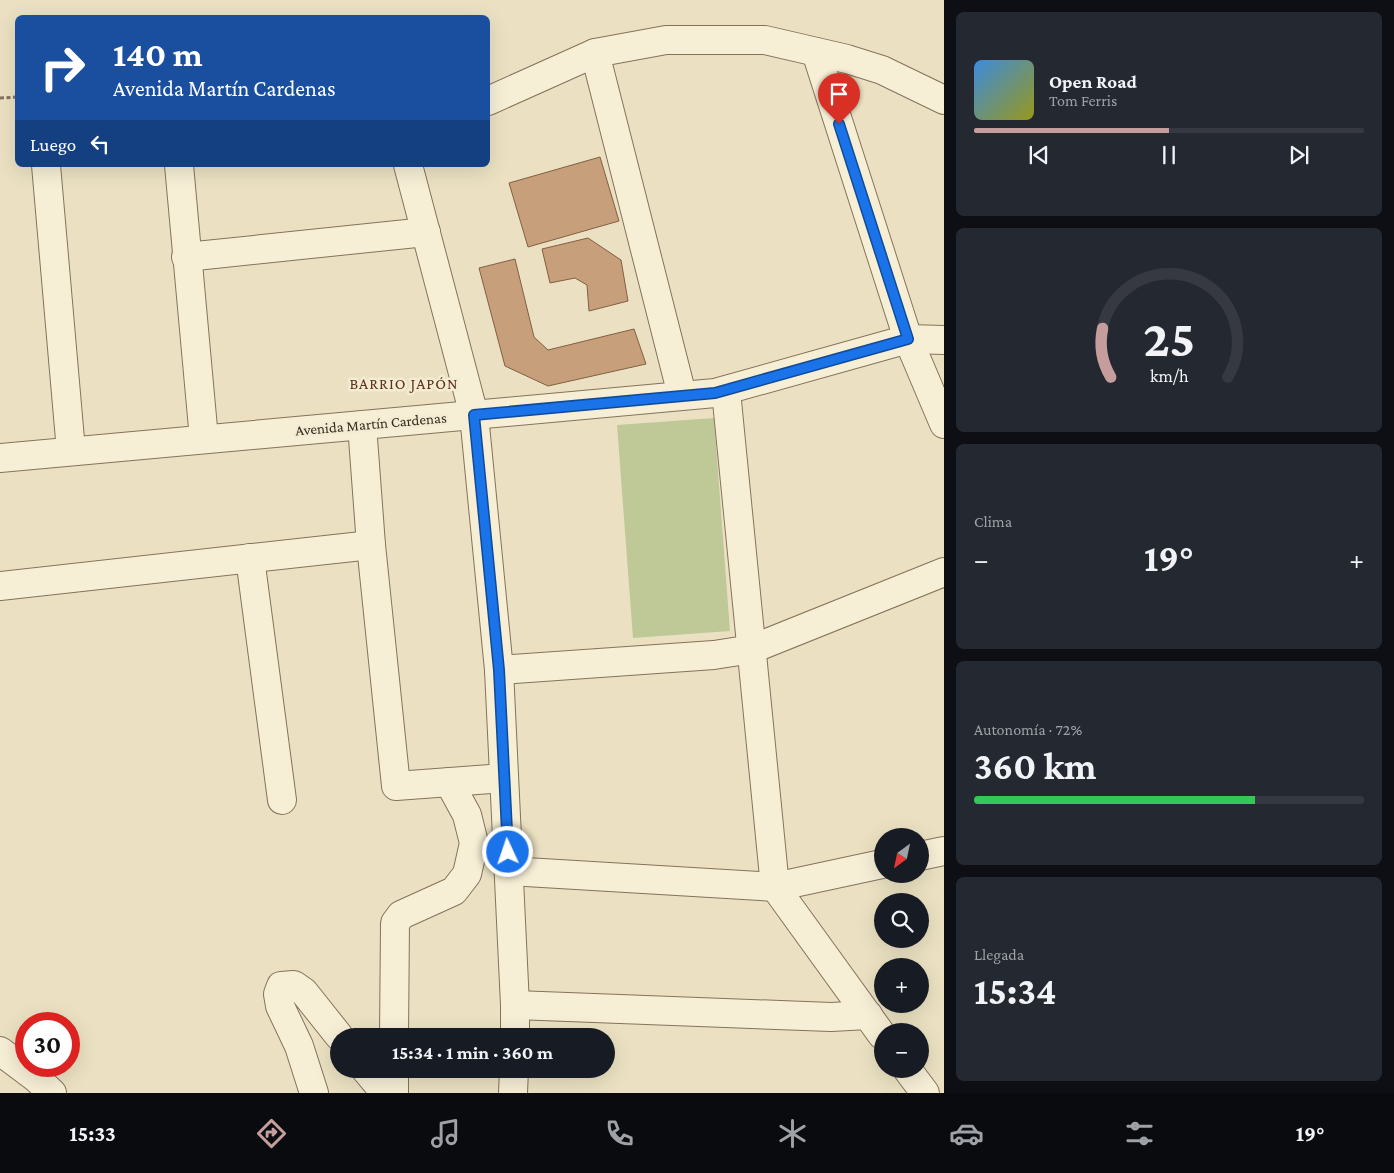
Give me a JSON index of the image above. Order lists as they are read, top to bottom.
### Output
{
  "streets": {
    "street": ["Avenida Martín Cardenas"]
  },
  "districts": ["BARRIO JAPÓN"],
  "north": "bottom left",
  "page": {
    "turn": ["140 m", "Avenida Martín Cardenas"],
    "song": ["Open Road", "Tom Ferris"],
    "then": "Luego",
    "tile": [
      "Clima",
      ["Autonomía · 72%", "360 km"],
      ["Llegada", "15:34"]
    ],
    "heat": ["−", "19°", "+"],
    "map_buttons": ["+", "−"],
    "limit": "30",
    "trip": "15:34 · 1 min · 360 m",
    "tabs": ["15:33", "19°"],
    "gauge": ["25", "km/h"]
  }
}
